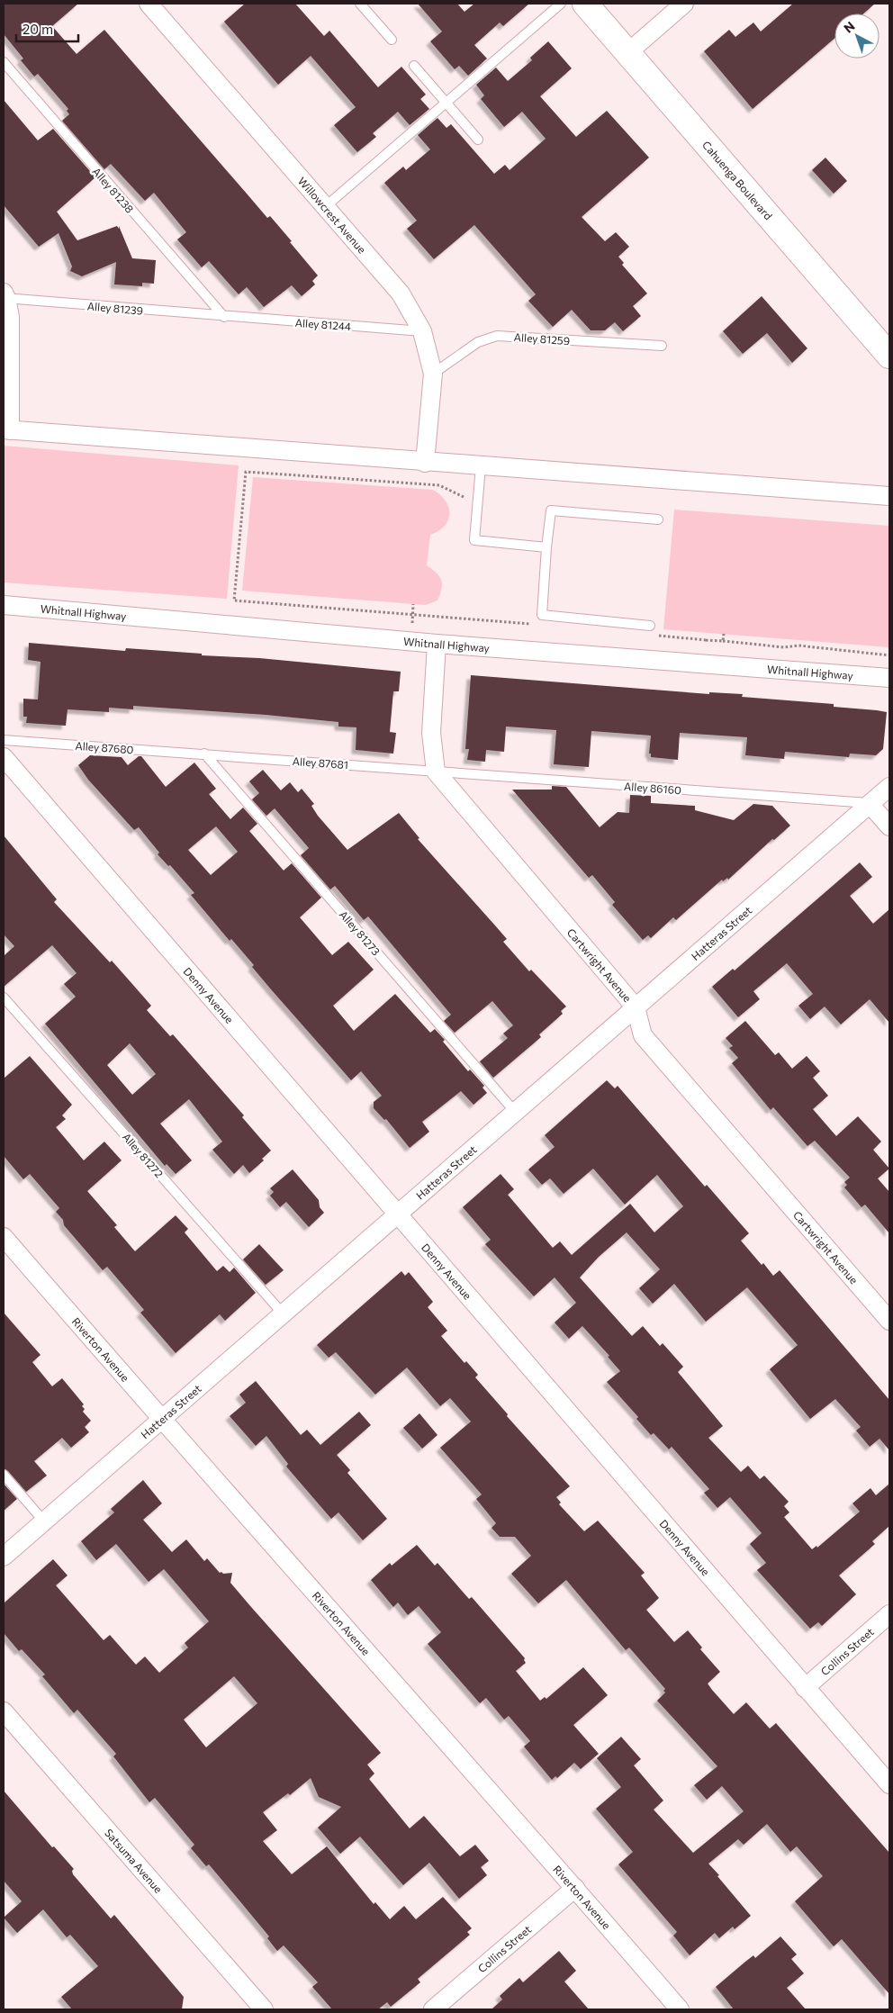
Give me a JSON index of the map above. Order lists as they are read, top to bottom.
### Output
{
  "streets": {
    "main road": ["Cahuenga Boulevard"],
    "street": [
      "Willowcrest Avenue",
      "Whitnall Highway",
      "Hatteras Street",
      "Cartwright Avenue",
      "Denny Avenue",
      "Riverton Avenue",
      "Collins Street",
      "Satsuma Avenue"
    ],
    "lane": [
      "Alley 81238",
      "Alley 81239",
      "Alley 81244",
      "Alley 81259",
      "Alley 87680",
      "Alley 87681",
      "Alley 86160",
      "Alley 81273",
      "Alley 81272"
    ]
  },
  "crossings": [
    ["Alley 81238", "Alley 81239"],
    ["Alley 81238", "Alley 81244"],
    ["Willowcrest Avenue", "Alley 81244"],
    ["Willowcrest Avenue", "Alley 81259"],
    ["Alley 81239", "Alley 81244"],
    ["Alley 87680", "Alley 87681"],
    ["Alley 87680", "Alley 81273"],
    ["Alley 87681", "Alley 86160"],
    ["Alley 87681", "Alley 81273"],
    ["Alley 87681", "Cartwright Avenue"],
    ["Alley 86160", "Hatteras Street"],
    ["Alley 86160", "Cartwright Avenue"],
    ["Alley 81273", "Hatteras Street"],
    ["Hatteras Street", "Cartwright Avenue"],
    ["Hatteras Street", "Denny Avenue"],
    ["Hatteras Street", "Alley 81272"],
    ["Hatteras Street", "Riverton Avenue"],
    ["Denny Avenue", "Collins Street"],
    ["Riverton Avenue", "Collins Street"]
  ],
  "scale_bar": "20 m",
  "north": "top left"
}
